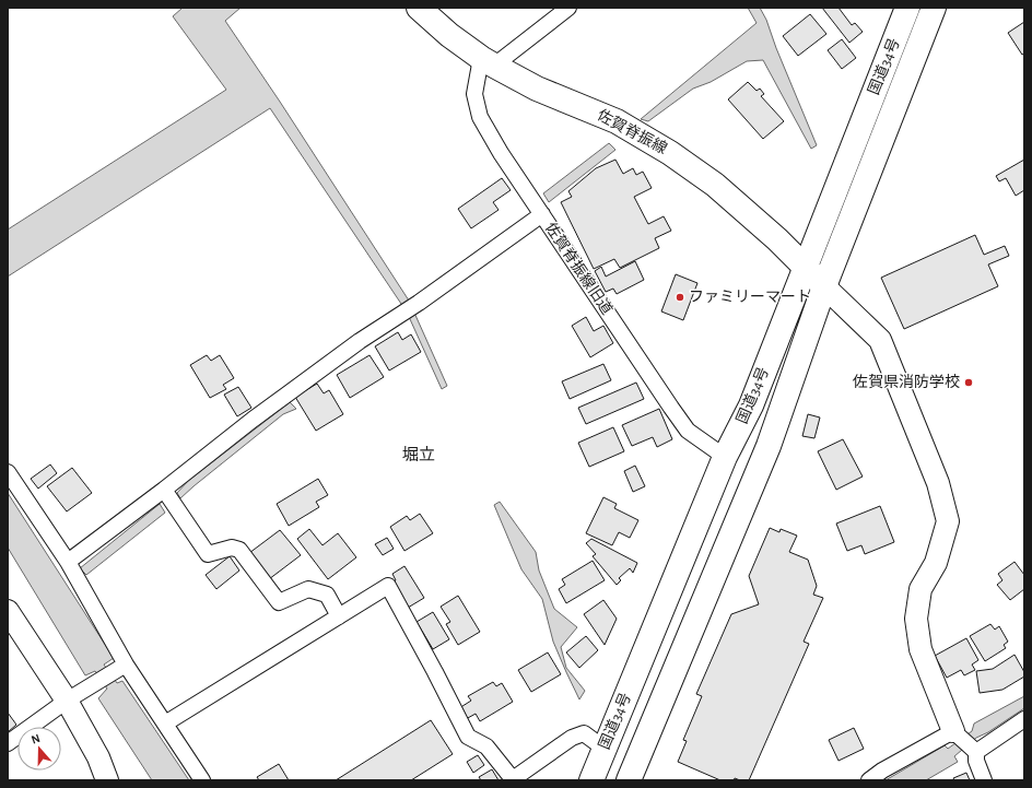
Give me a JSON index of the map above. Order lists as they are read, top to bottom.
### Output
{
  "streets": {
    "main road": ["国道34号", "佐賀脊振線"],
    "street": ["佐賀脊振線旧道"]
  },
  "crossings": [
    ["国道34号", "佐賀脊振線"],
    ["国道34号", "佐賀脊振線旧道"],
    ["佐賀脊振線", "佐賀脊振線旧道"]
  ],
  "districts": ["堀立"],
  "places": ["ファミリーマート", "佐賀県消防学校"],
  "north": "top"
}
